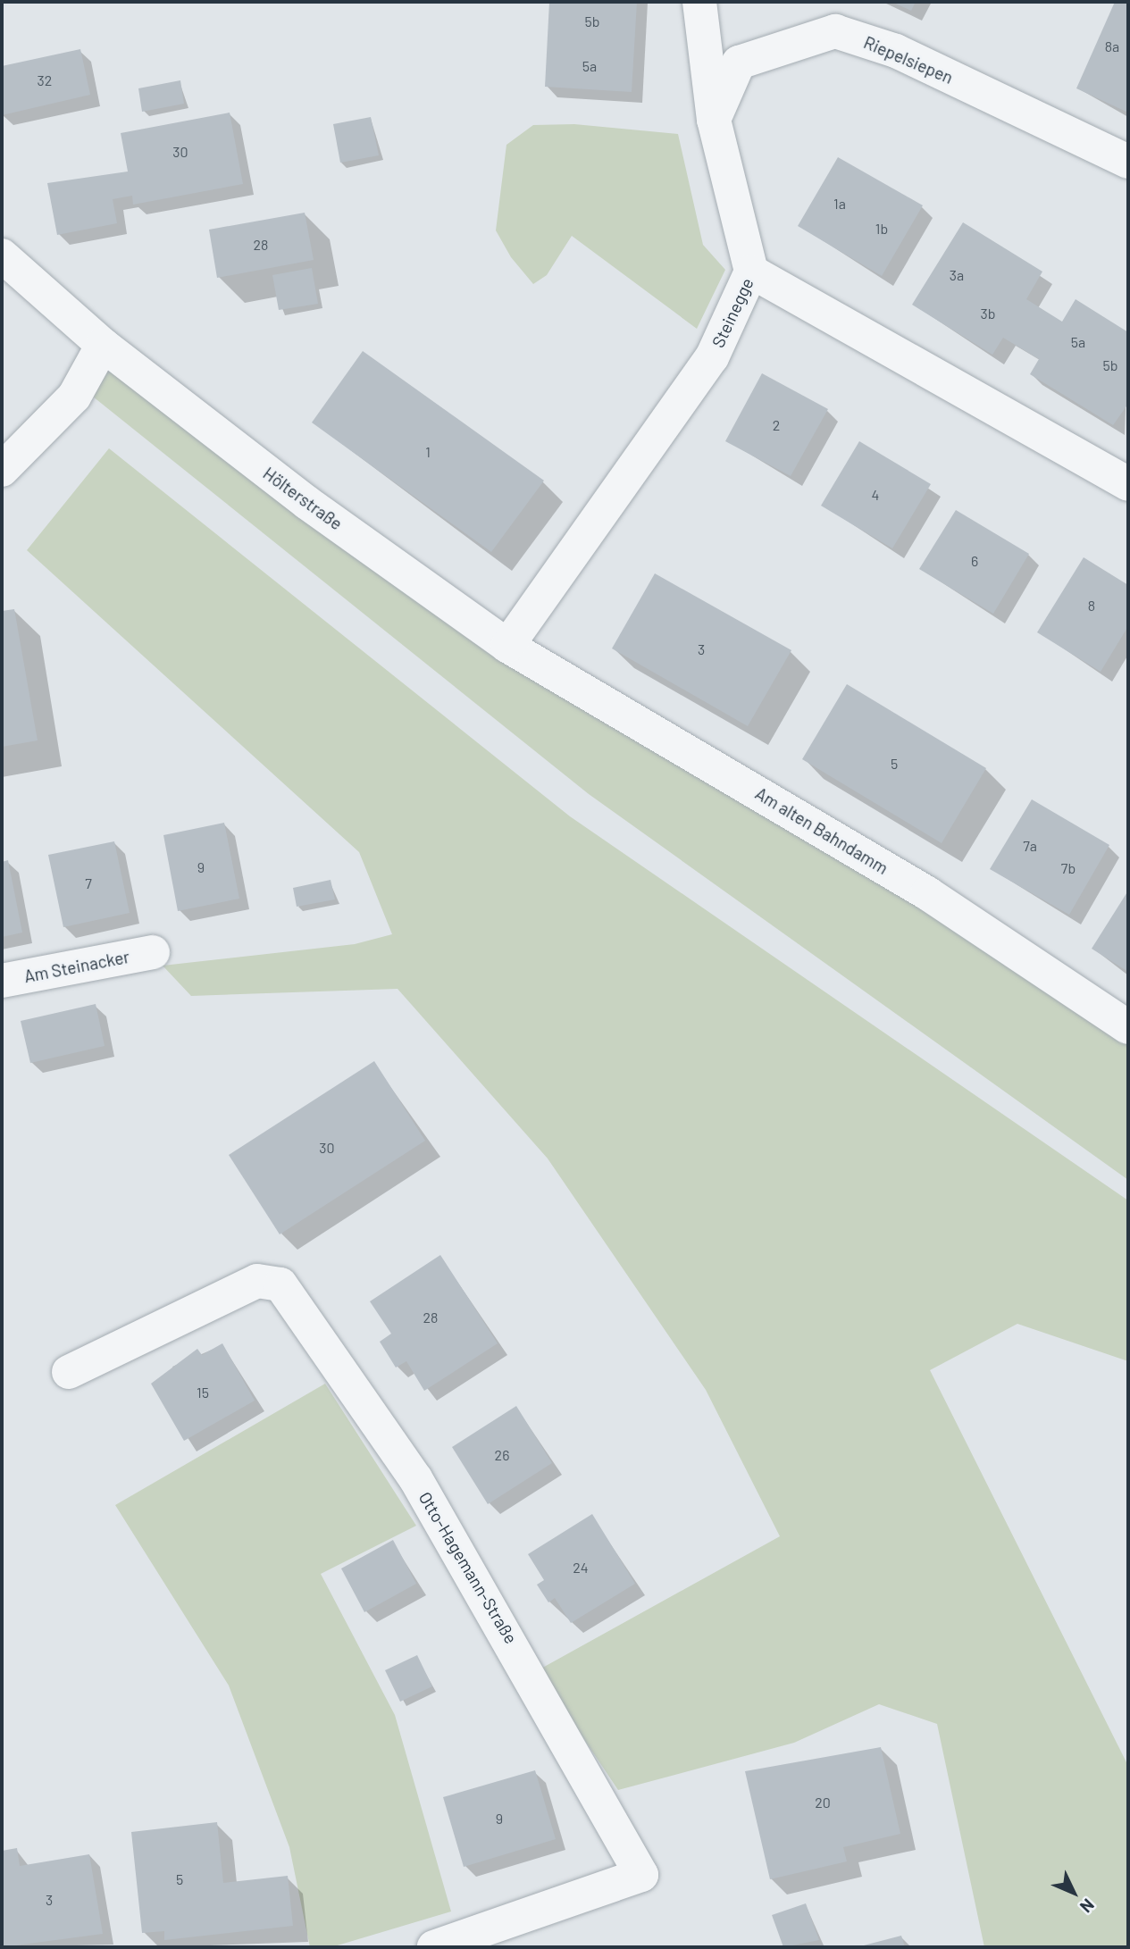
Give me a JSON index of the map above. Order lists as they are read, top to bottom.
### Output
{
  "streets": {
    "street": [
      "Riepelsiepen",
      "Steinegge",
      "Hölterstraße",
      "Am alten Bahndamm",
      "Am Steinacker",
      "Otto-Hagemann-Straße"
    ]
  },
  "crossings": [
    ["Steinegge", "Hölterstraße"],
    ["Steinegge", "Am alten Bahndamm"],
    ["Hölterstraße", "Am alten Bahndamm"]
  ],
  "house_numbers": [
    "5b",
    "8a",
    "5a",
    "32",
    "30",
    "1a",
    "1b",
    "28",
    "3a",
    "3b",
    "5a",
    "5b",
    "2",
    "1",
    "4",
    "6",
    "8",
    "3",
    "5",
    "7a",
    "9",
    "7b",
    "7",
    "30",
    "28",
    "15",
    "26",
    "24",
    "20",
    "9",
    "5",
    "3"
  ],
  "north": "bottom right"
}
